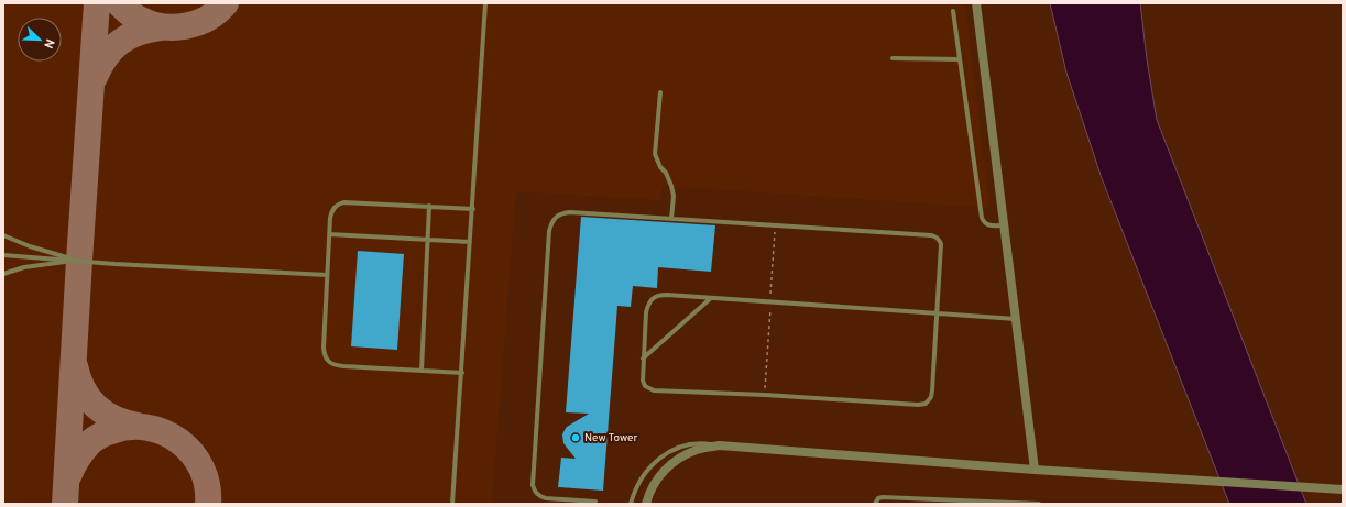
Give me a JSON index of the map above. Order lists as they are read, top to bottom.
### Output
{
  "places": ["New Tower"],
  "north": "bottom right"
}
